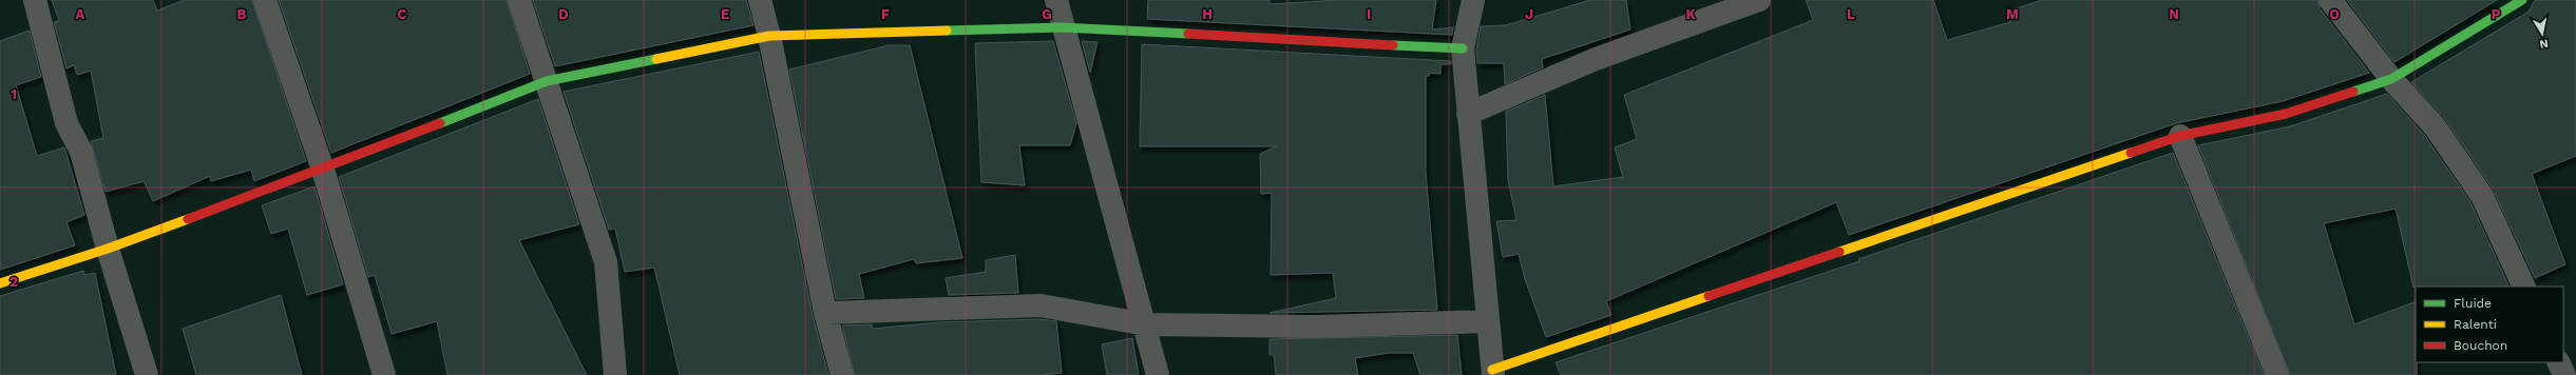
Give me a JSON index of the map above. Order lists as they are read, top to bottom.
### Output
{
  "legend": ["Fluide", "Ralenti", "Bouchon"],
  "north": "bottom",
  "grid": {
    "columns": [
      "A",
      "B",
      "C",
      "D",
      "E",
      "F",
      "G",
      "H",
      "I",
      "J",
      "K",
      "L",
      "M",
      "N",
      "O",
      "P"
    ],
    "rows": ["1", "2"]
  }
}
